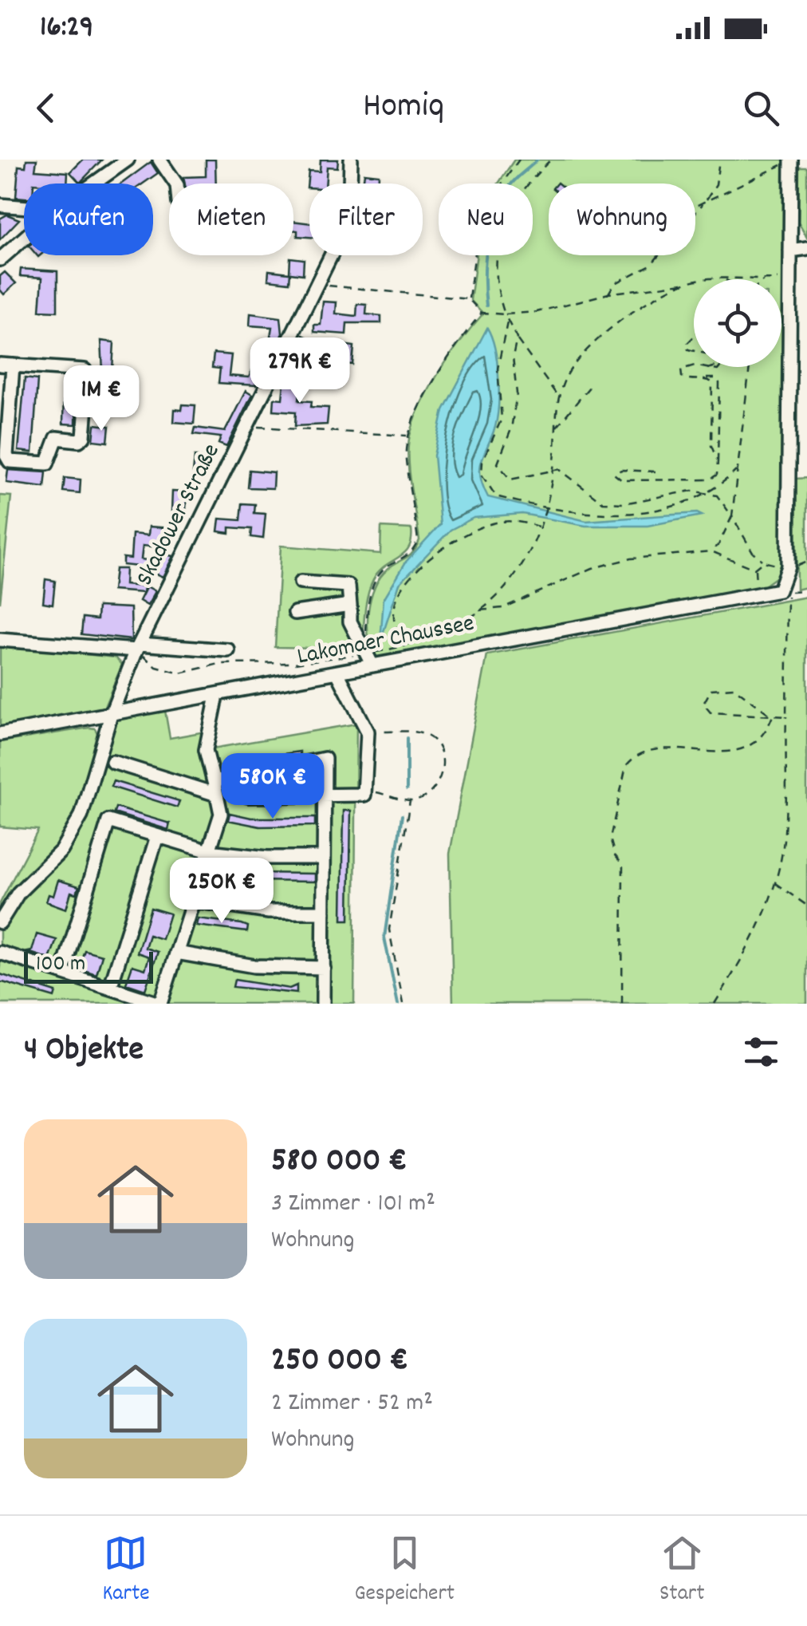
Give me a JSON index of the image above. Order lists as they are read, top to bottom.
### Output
{
  "streets": {
    "street": ["Skadower Straße", "Lakomaer Chaussee"]
  },
  "crossings": [
    ["Skadower Straße", "Lakomaer Chaussee"]
  ],
  "scale_bar": "100 m",
  "page": {
    "status": "16:29",
    "header": "Homiq",
    "chip": [
      "Kaufen",
      "Mieten",
      "Filter",
      "Neu",
      "Wohnung"
    ],
    "price": [
      "279K €",
      "1M €",
      "580K €",
      "250K €"
    ],
    "scale": "100 m",
    "heading": "4 Objekte",
    "list": [
      {
        "name": "580 000 €",
        "note": "3 Zimmer · 101 m² · Wohnung"
      },
      {
        "name": "250 000 €",
        "note": "2 Zimmer · 52 m² · Wohnung"
      }
    ],
    "tabs": ["Karte", "Gespeichert", "Start"]
  }
}
